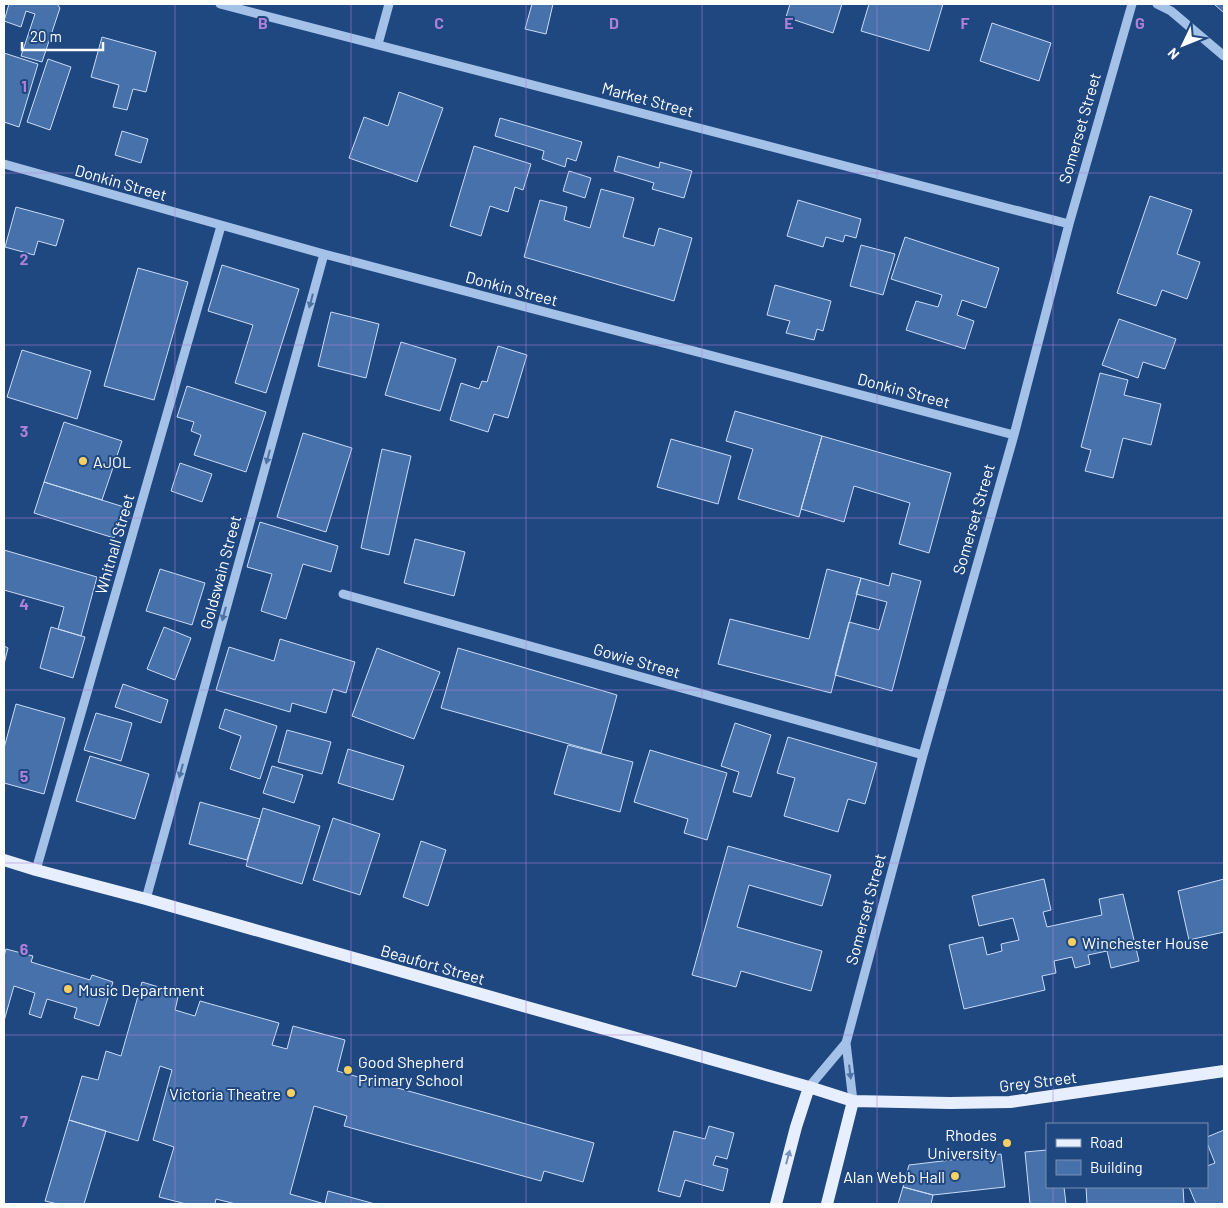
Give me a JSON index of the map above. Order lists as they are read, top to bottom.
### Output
{
  "streets": {
    "main road": ["Somerset Street", "Beaufort Street", "Grey Street"],
    "street": [
      "Market Street",
      "Donkin Street",
      "Whitnall Street",
      "Goldswain Street",
      "Gowie Street"
    ]
  },
  "crossings": [
    ["Market Street", "Somerset Street"],
    ["Somerset Street", "Donkin Street"],
    ["Somerset Street", "Gowie Street"],
    ["Somerset Street", "Beaufort Street"],
    ["Somerset Street", "Grey Street"],
    ["Donkin Street", "Whitnall Street"],
    ["Donkin Street", "Goldswain Street"],
    ["Whitnall Street", "Beaufort Street"],
    ["Goldswain Street", "Beaufort Street"],
    ["Beaufort Street", "Grey Street"]
  ],
  "one_way": ["Goldswain Street"],
  "places": [
    "AJOL",
    "Winchester House",
    "Music Department",
    "Good Shepherd Primary School",
    "Victoria Theatre",
    "Rhodes University",
    "Alan Webb Hall"
  ],
  "legend": ["Road", "Building"],
  "scale_bar": "20 m",
  "north": "bottom left",
  "grid": {
    "columns": [
      "B",
      "C",
      "D",
      "E",
      "F",
      "G"
    ],
    "rows": [
      "1",
      "2",
      "3",
      "4",
      "5",
      "6",
      "7"
    ]
  }
}
